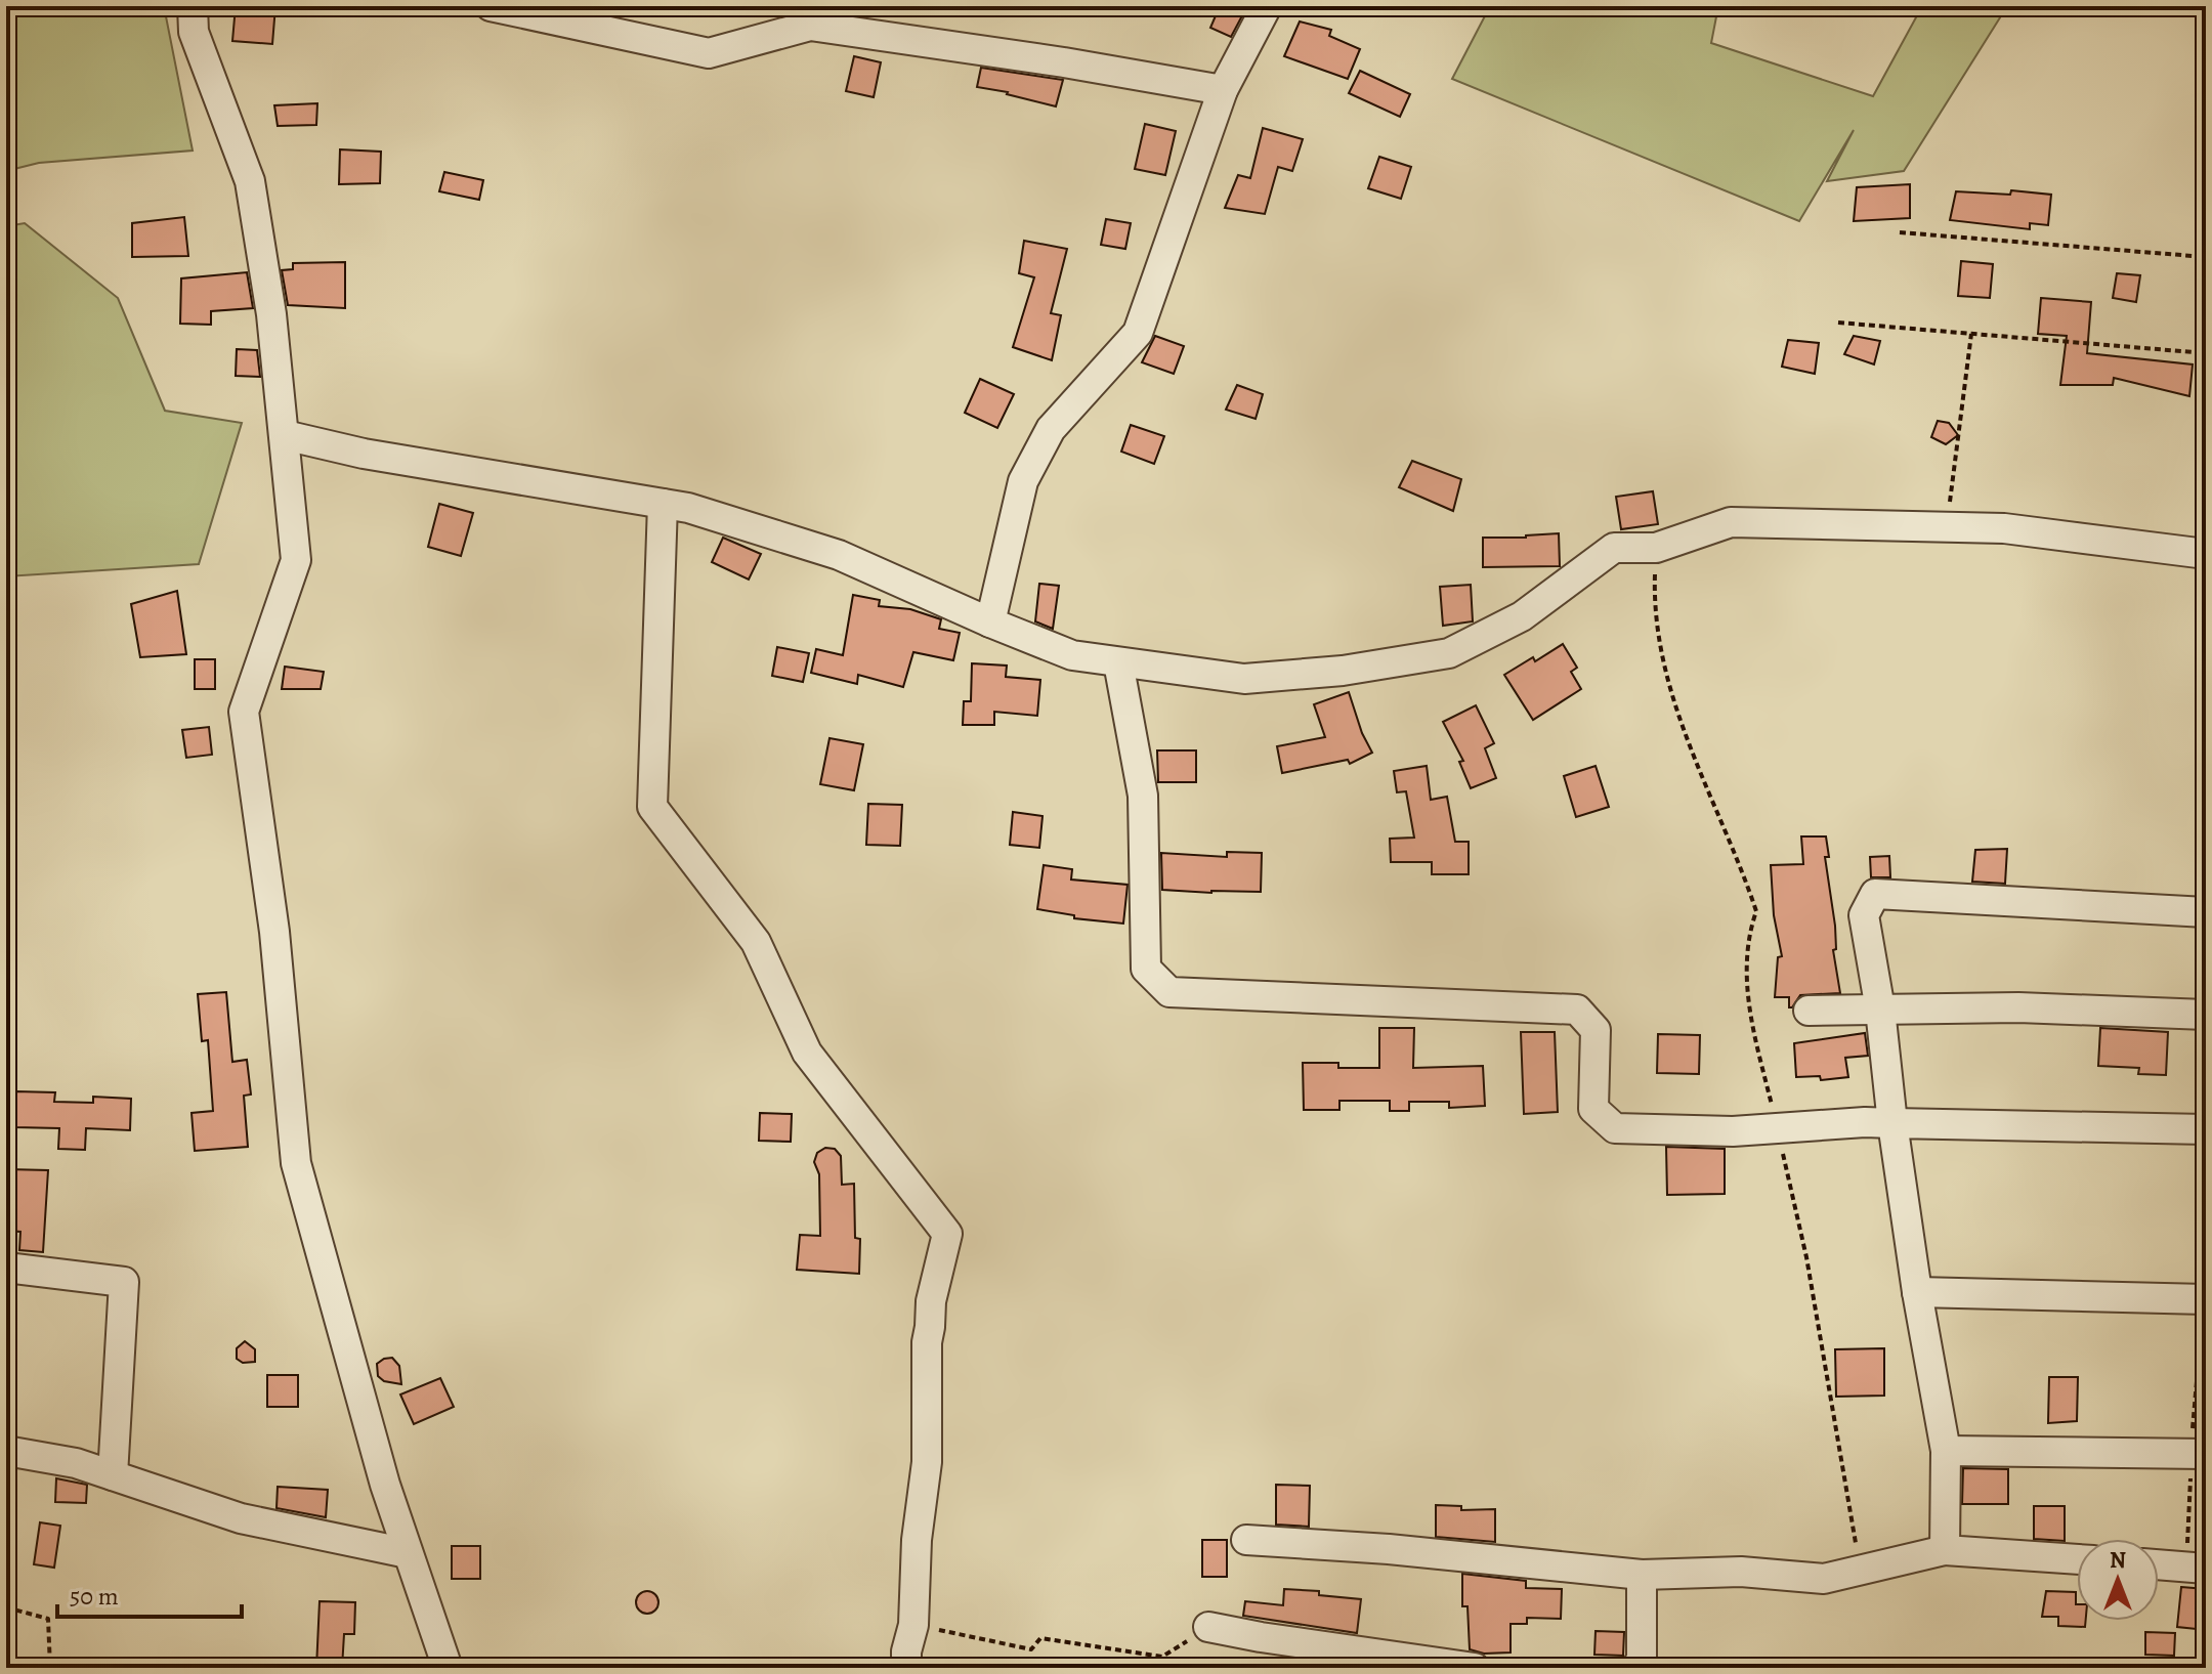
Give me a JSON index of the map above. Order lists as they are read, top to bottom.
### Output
{
  "scale_bar": "50 m",
  "north": "top"
}
